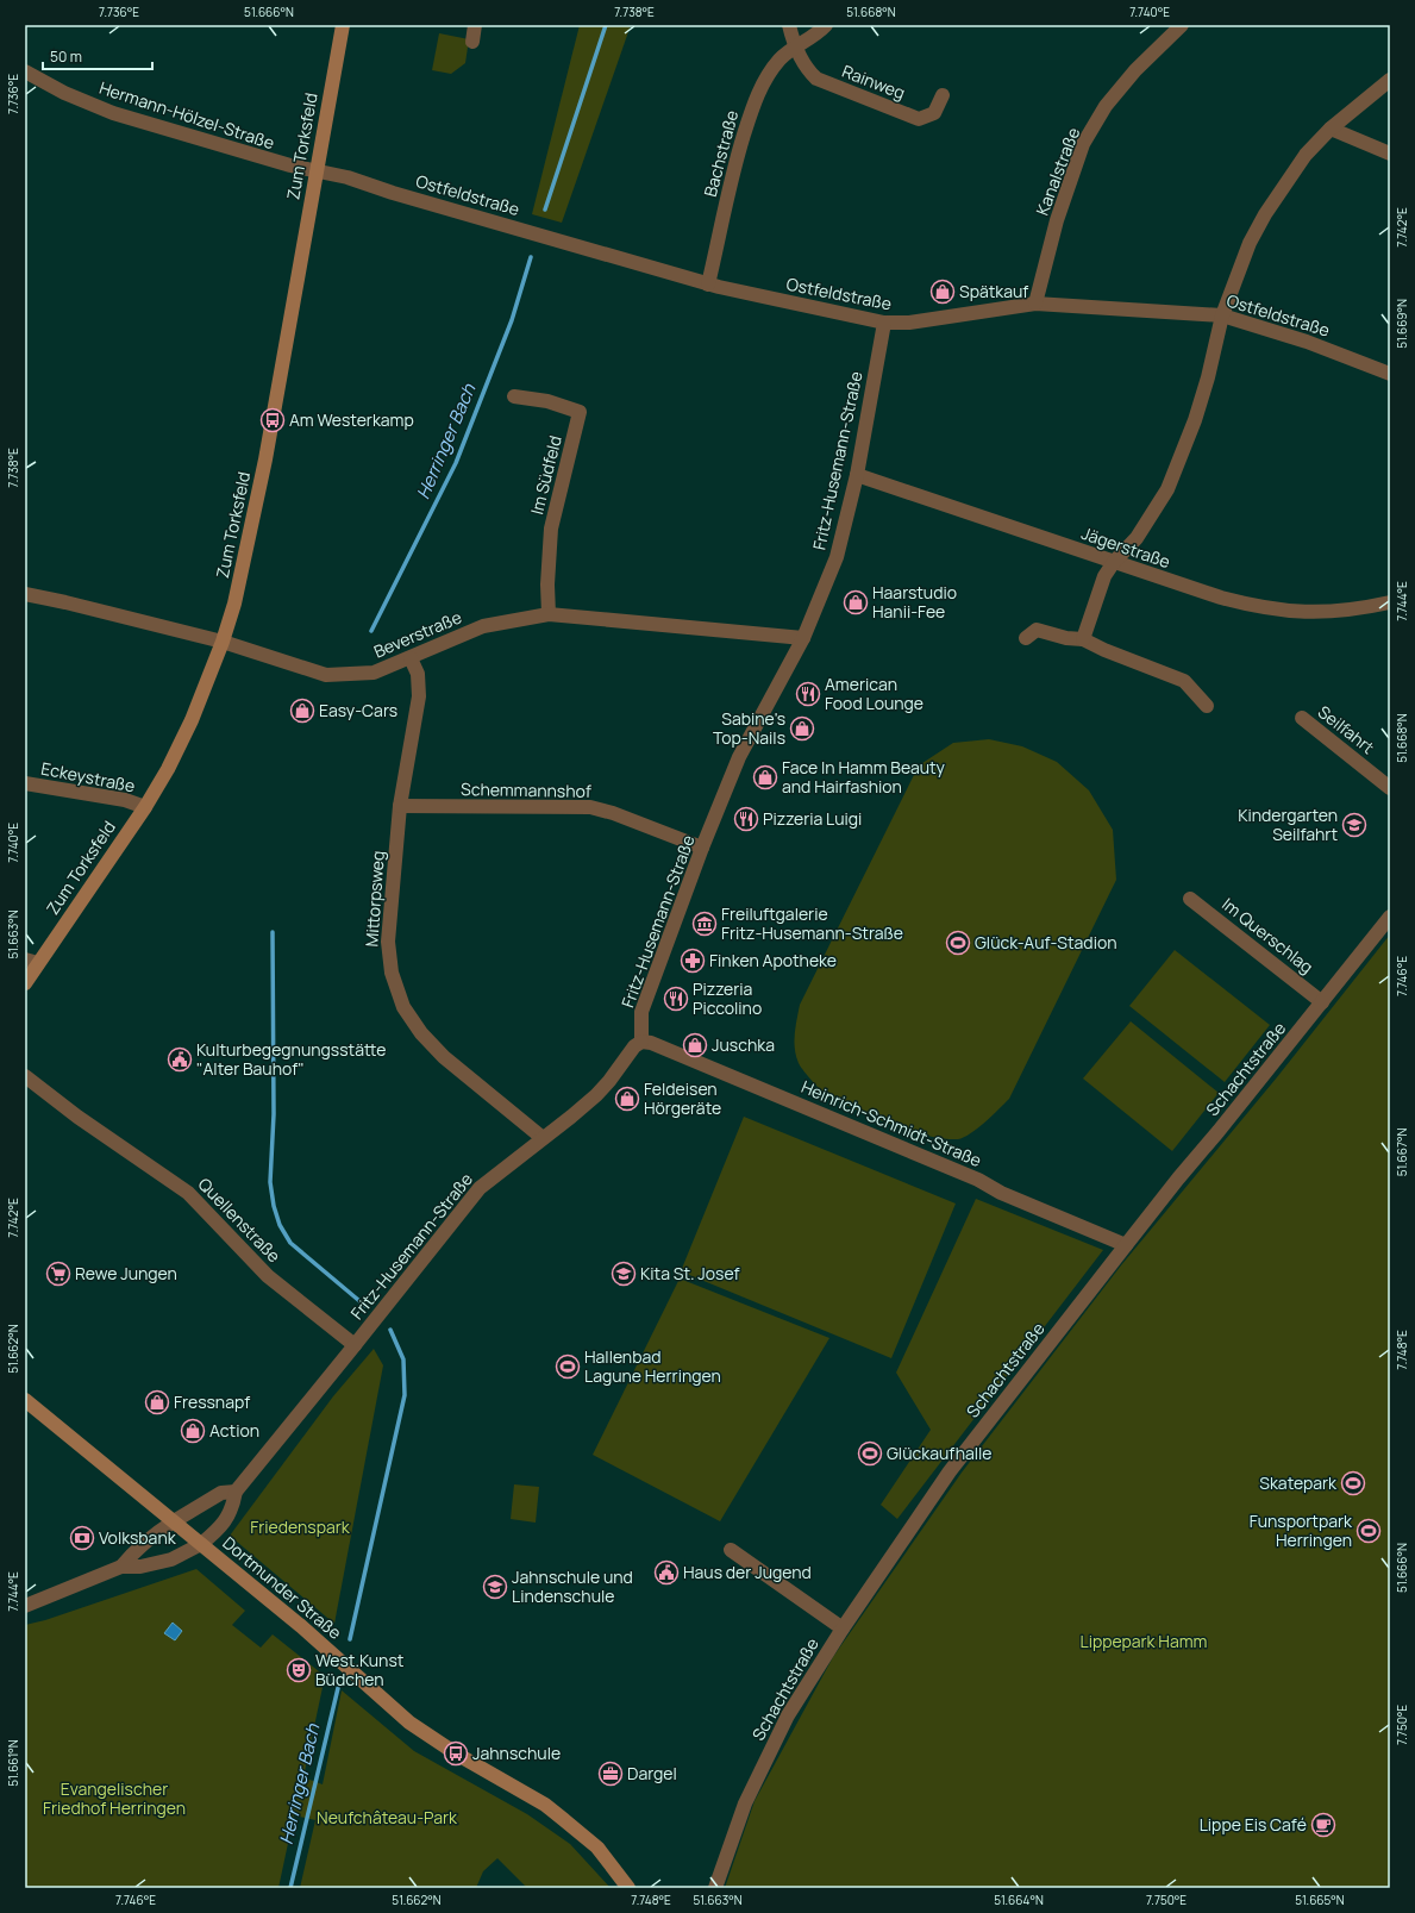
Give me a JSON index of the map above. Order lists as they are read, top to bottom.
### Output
{
  "streets": {
    "main road": ["Zum Torksfeld", "Dortmunder Straße"],
    "street": [
      "Rainweg",
      "Hermann-Hölzel-Straße",
      "Bachstraße",
      "Kanalstraße",
      "Ostfeldstraße",
      "Fritz-Husemann-Straße",
      "Im Südfeld",
      "Jägerstraße",
      "Beverstraße",
      "Seilfahrt",
      "Eckeystraße",
      "Schemmannshof",
      "Mittorpsweg",
      "Im Querschlag",
      "Schachtstraße",
      "Heinrich-Schmidt-Straße",
      "Quellenstraße"
    ]
  },
  "crossings": [
    ["Rainweg", "Bachstraße"],
    ["Hermann-Hölzel-Straße", "Zum Torksfeld"],
    ["Hermann-Hölzel-Straße", "Ostfeldstraße"],
    ["Zum Torksfeld", "Ostfeldstraße"],
    ["Zum Torksfeld", "Beverstraße"],
    ["Zum Torksfeld", "Eckeystraße"],
    ["Bachstraße", "Ostfeldstraße"],
    ["Kanalstraße", "Ostfeldstraße"],
    ["Ostfeldstraße", "Fritz-Husemann-Straße"],
    ["Fritz-Husemann-Straße", "Jägerstraße"],
    ["Fritz-Husemann-Straße", "Beverstraße"],
    ["Fritz-Husemann-Straße", "Schemmannshof"],
    ["Fritz-Husemann-Straße", "Mittorpsweg"],
    ["Fritz-Husemann-Straße", "Heinrich-Schmidt-Straße"],
    ["Fritz-Husemann-Straße", "Quellenstraße"],
    ["Fritz-Husemann-Straße", "Dortmunder Straße"],
    ["Im Südfeld", "Beverstraße"],
    ["Beverstraße", "Mittorpsweg"],
    ["Schemmannshof", "Mittorpsweg"],
    ["Im Querschlag", "Schachtstraße"],
    ["Schachtstraße", "Heinrich-Schmidt-Straße"]
  ],
  "water": ["Herringer Bach"],
  "parks": [
    "Friedenspark",
    "Lippepark Hamm",
    "Evangelischer Friedhof Herringen",
    "Neufchâteau-Park"
  ],
  "places": {
    "shop": [
      "Spätkauf",
      "Haarstudio Hanii-Fee",
      "Easy-Cars",
      "Sabine's Top-Nails",
      "Face In Hamm Beauty and Hairfashion",
      "Juschka",
      "Feldeisen Hörgeräte",
      "Fressnapf",
      "Action"
    ],
    "bus stop": ["Am Westerkamp", "Jahnschule"],
    "restaurant": ["American Food Lounge", "Pizzeria Luigi", "Pizzeria Piccolino"],
    "school or university": ["Kindergarten Seilfahrt", "Kita St. Josef", "Jahnschule und Lindenschule"],
    "museum": ["Freiluftgalerie Fritz-Husemann-Straße"],
    "sports": [
      "Glück-Auf-Stadion",
      "Hallenbad Lagune Herringen",
      "Glückaufhalle",
      "Skatepark",
      "Funsportpark Herringen"
    ],
    "pharmacy": ["Finken Apotheke"],
    "public building": ["Kulturbegegnungsstätte \"Alter Bauhof\"", "Haus der Jugend"],
    "supermarket": ["Rewe Jungen"],
    "bank": ["Volksbank"],
    "theatre": ["West.Kunst Büdchen"],
    "office": ["Dargel"],
    "cafe": ["Lippe Eis Café"]
  },
  "scale_bar": "50 m",
  "coordinates": [
    "7.736°E",
    "51.666°N",
    "7.738°E",
    "51.668°N",
    "7.740°E",
    "7.742°E",
    "51.669°N",
    "7.744°E",
    "51.663°N",
    "7.746°E",
    "51.667°N",
    "51.662°N",
    "7.748°E",
    "7.750°E",
    "51.661°N",
    "51.664°N",
    "51.665°N"
  ]
}
